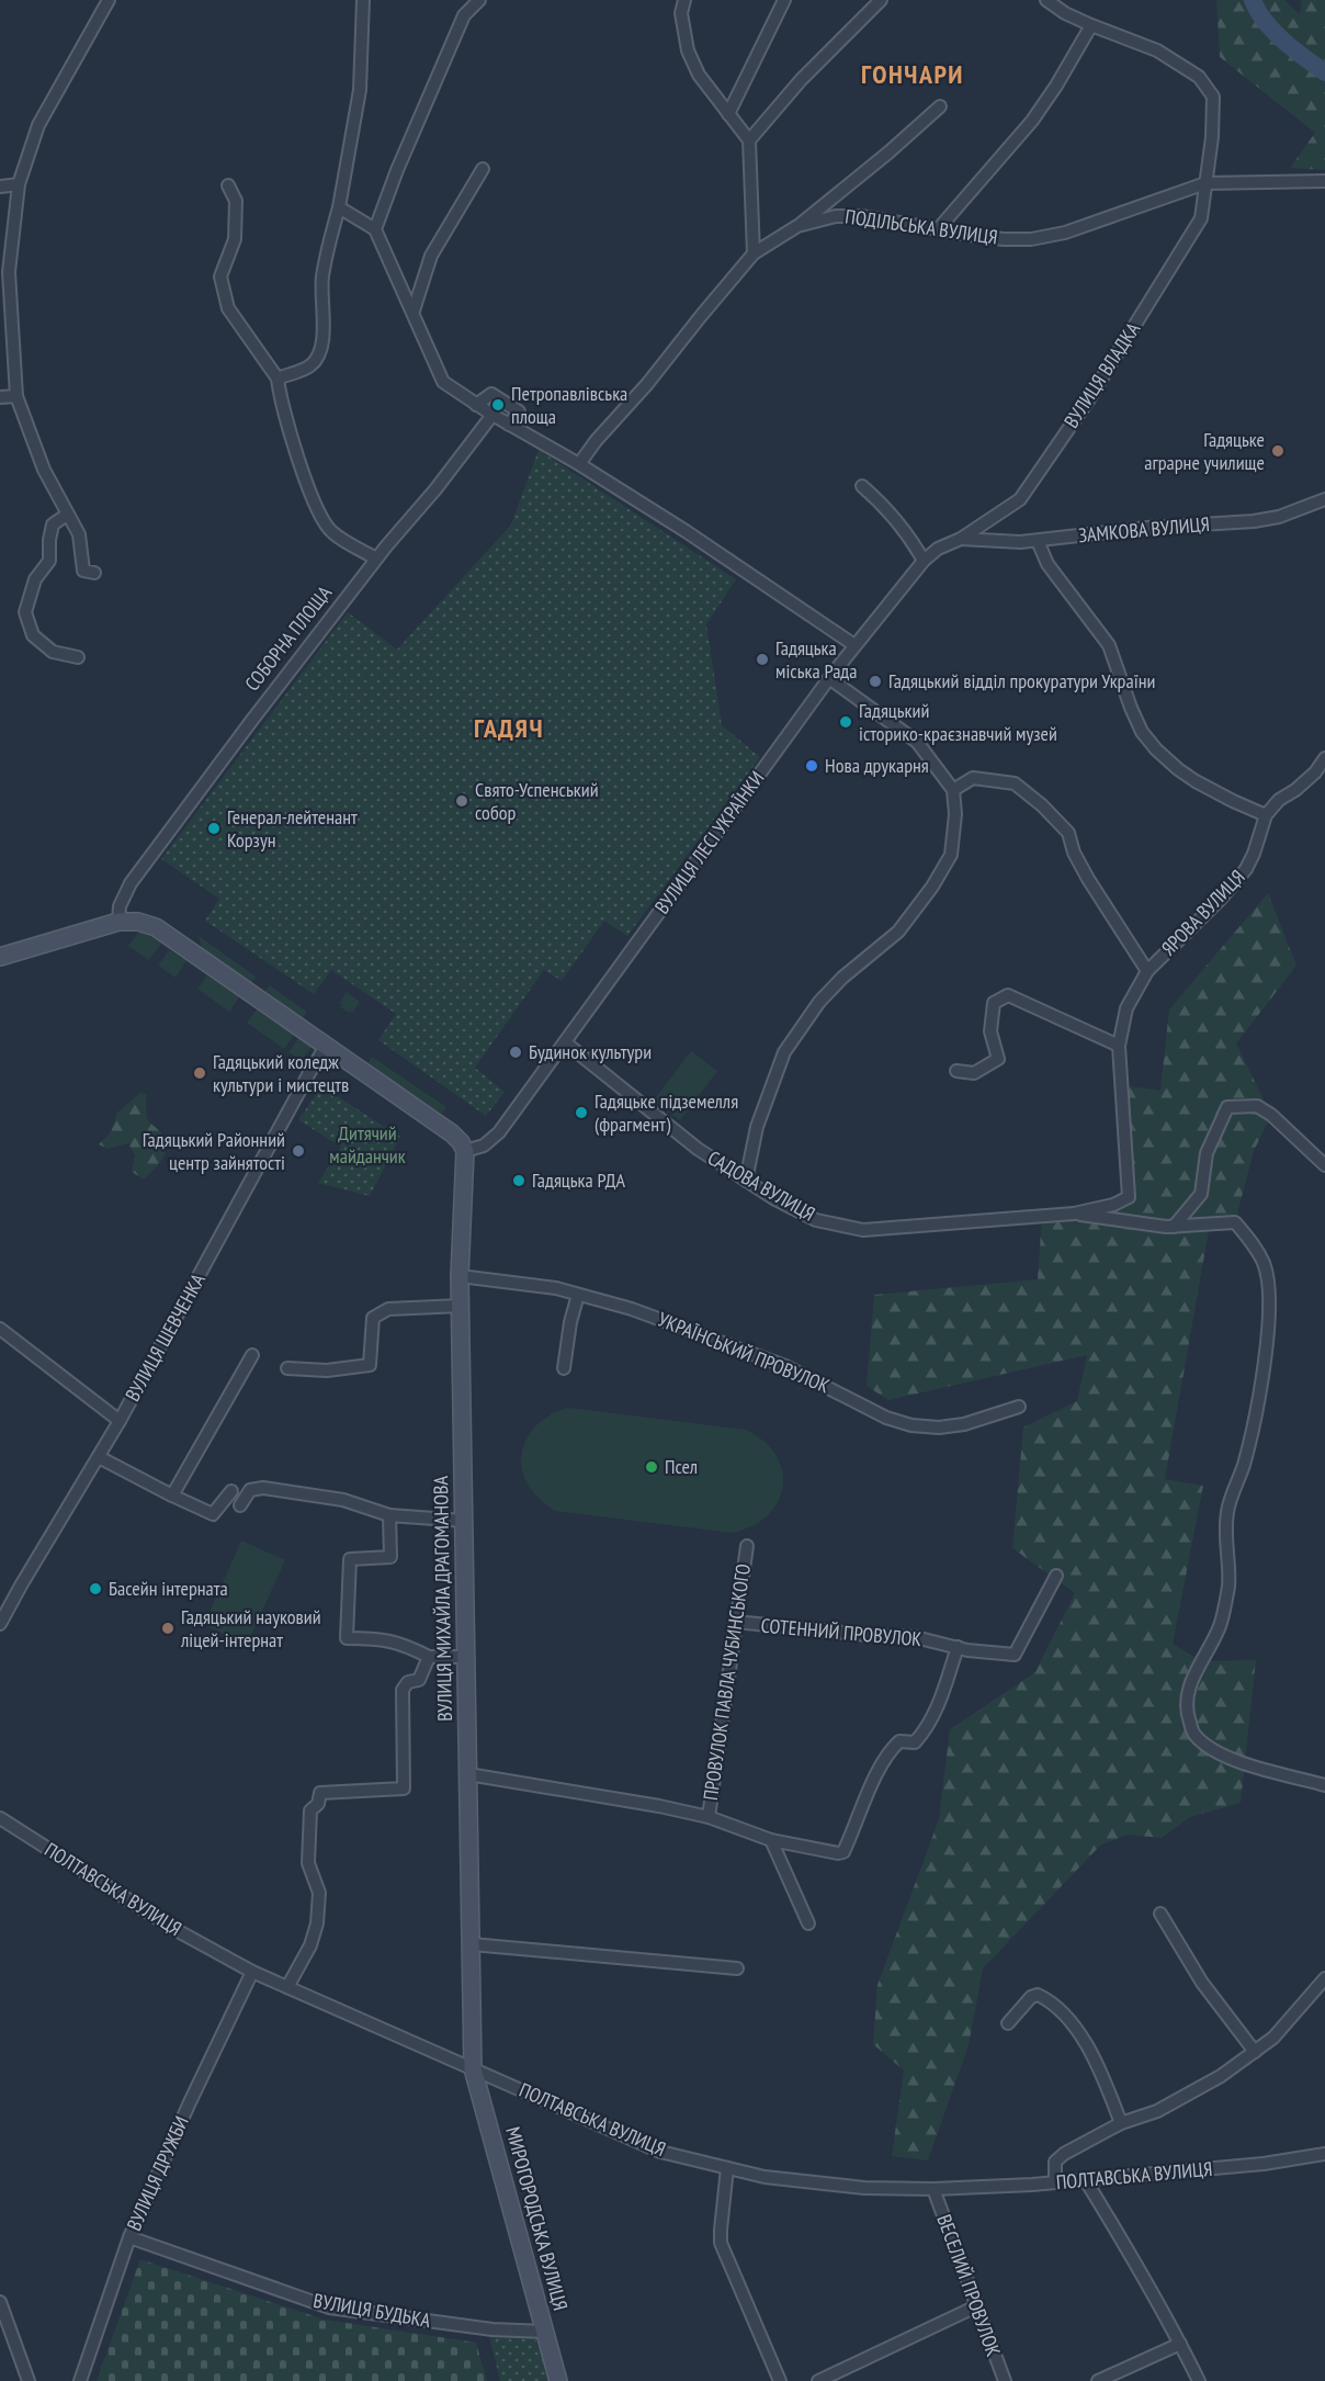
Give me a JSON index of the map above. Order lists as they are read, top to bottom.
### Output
{
  "streets": {
    "street": [
      "ПОДІЛЬСЬКА ВУЛИЦЯ",
      "ВУЛИЦЯ ВЛАДКА",
      "ЗАМКОВА ВУЛИЦЯ",
      "СОБОРНА ПЛОЩА",
      "ВУЛИЦЯ ЛЕСІ УКРАЇНКИ",
      "ЯРОВА ВУЛИЦЯ",
      "САДОВА ВУЛИЦЯ",
      "ВУЛИЦЯ ШЕВЧЕНКА",
      "УКРАЇНСЬКИЙ ПРОВУЛОК",
      "ВУЛИЦЯ МИХАЙЛА ДРАГОМАНОВА",
      "СОТЕННИЙ ПРОВУЛОК",
      "ПРОВУЛОК ПАВЛА ЧУБИНСЬКОГО",
      "ПОЛТАВСЬКА ВУЛИЦЯ",
      "ВУЛИЦЯ ДРУЖБИ",
      "МИРОГОРОДСЬКА ВУЛИЦЯ",
      "ВЕСЕЛИЙ ПРОВУЛОК",
      "ВУЛИЦЯ БУДЬКА"
    ]
  },
  "crossings": [
    ["ПОДІЛЬСЬКА ВУЛИЦЯ", "ВУЛИЦЯ ВЛАДКА"],
    ["ВУЛИЦЯ ВЛАДКА", "ЗАМКОВА ВУЛИЦЯ"],
    ["ВУЛИЦЯ ВЛАДКА", "ВУЛИЦЯ ЛЕСІ УКРАЇНКИ"],
    ["ЗАМКОВА ВУЛИЦЯ", "ВУЛИЦЯ ЛЕСІ УКРАЇНКИ"],
    ["ВУЛИЦЯ ЛЕСІ УКРАЇНКИ", "САДОВА ВУЛИЦЯ"],
    ["ВУЛИЦЯ ЛЕСІ УКРАЇНКИ", "ВУЛИЦЯ МИХАЙЛА ДРАГОМАНОВА"],
    ["ЯРОВА ВУЛИЦЯ", "САДОВА ВУЛИЦЯ"],
    ["УКРАЇНСЬКИЙ ПРОВУЛОК", "ВУЛИЦЯ МИХАЙЛА ДРАГОМАНОВА"],
    ["ВУЛИЦЯ МИХАЙЛА ДРАГОМАНОВА", "ПОЛТАВСЬКА ВУЛИЦЯ"],
    ["ВУЛИЦЯ МИХАЙЛА ДРАГОМАНОВА", "МИРОГОРОДСЬКА ВУЛИЦЯ"],
    ["СОТЕННИЙ ПРОВУЛОК", "ПРОВУЛОК ПАВЛА ЧУБИНСЬКОГО"],
    ["ПОЛТАВСЬКА ВУЛИЦЯ", "ВУЛИЦЯ ДРУЖБИ"],
    ["ПОЛТАВСЬКА ВУЛИЦЯ", "МИРОГОРОДСЬКА ВУЛИЦЯ"],
    ["ПОЛТАВСЬКА ВУЛИЦЯ", "ВЕСЕЛИЙ ПРОВУЛОК"],
    ["ВУЛИЦЯ ДРУЖБИ", "ВУЛИЦЯ БУДЬКА"],
    ["МИРОГОРОДСЬКА ВУЛИЦЯ", "ВУЛИЦЯ БУДЬКА"]
  ],
  "districts": ["ГОНЧАРИ", "ГАДЯЧ"],
  "parks": ["Дитячий майданчик"],
  "places": [
    "Петропавлівська площа",
    "Гадяцьке аграрне училище",
    "Гадяцька міська Рада",
    "Гадяцький відділ прокуратури України",
    "Гадяцький історико-краєзнавчий музей",
    "Нова друкарня",
    "Свято-Успенський собор",
    "Генерал-лейтенант Корзун",
    "Будинок культури",
    "Гадяцький коледж культури і мистецтв",
    "Гадяцьке підземелля (фрагмент)",
    "Гадяцький Районний центр зайнятості",
    "Гадяцька РДА",
    "Псел",
    "Басейн інтерната",
    "Гадяцький науковий ліцей-інтернат"
  ]
}
